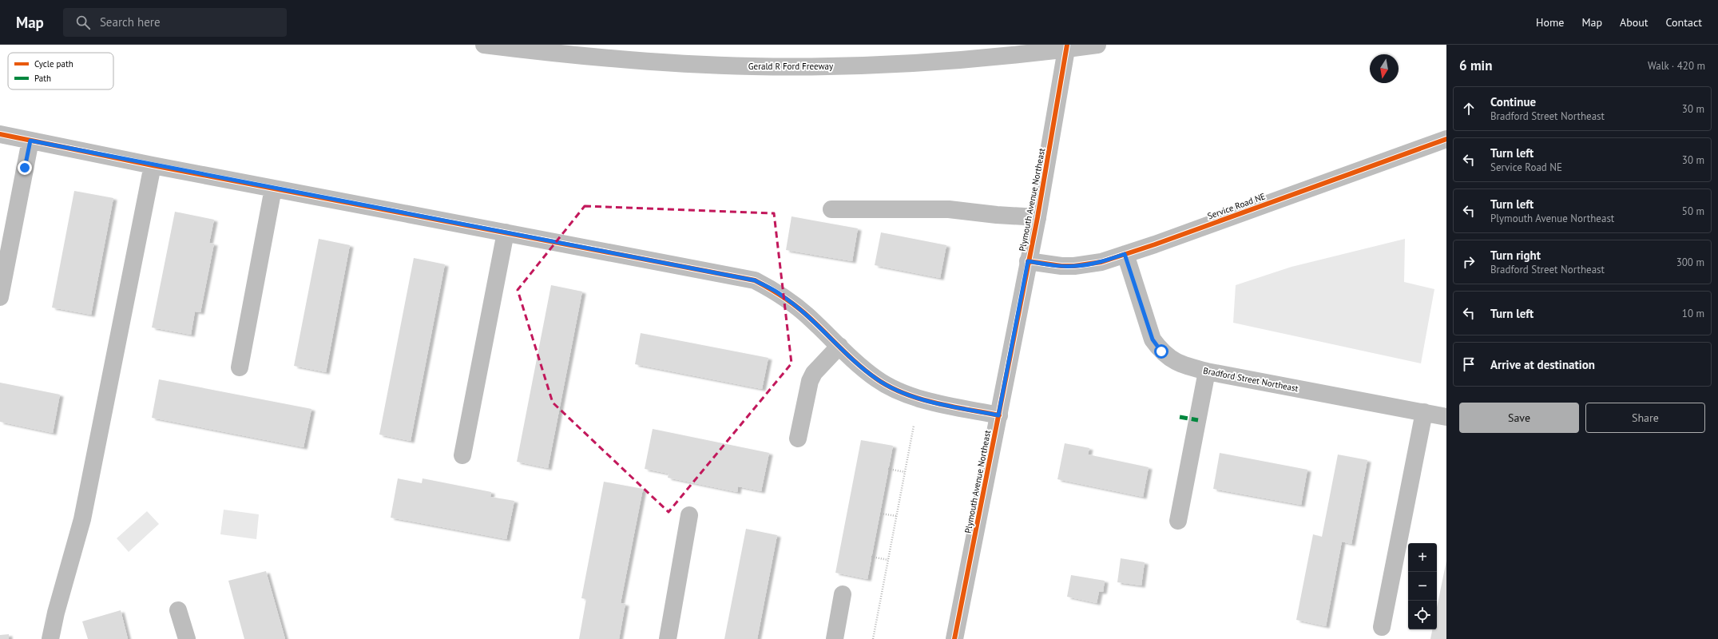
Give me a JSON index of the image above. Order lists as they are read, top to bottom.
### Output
{
  "streets": {
    "main road": [
      "Gerald R Ford Freeway",
      "Plymouth Avenue Northeast",
      "Service Road NE",
      "Bradford Street Northeast"
    ]
  },
  "crossings": [
    ["Plymouth Avenue Northeast", "Service Road NE"],
    ["Service Road NE", "Bradford Street Northeast"]
  ],
  "legend": ["Cycle path", "Path"],
  "north": "bottom",
  "page": {
    "header": "Map",
    "search": "Search here",
    "nav": [
      "Home",
      "Map",
      "About",
      "Contact"
    ],
    "heading": ["6 min", "Walk · 420 m"],
    "list": [
      ["Continue", "Bradford Street Northeast", "30 m"],
      ["Turn left", "Service Road NE", "30 m"],
      ["Turn left", "Plymouth Avenue Northeast", "50 m"],
      ["Turn right", "Bradford Street Northeast", "300 m"],
      ["Turn left", "10 m"],
      "Arrive at destination"
    ],
    "buttons": ["Save", "Share"],
    "map_buttons": ["+", "−"]
  }
}
